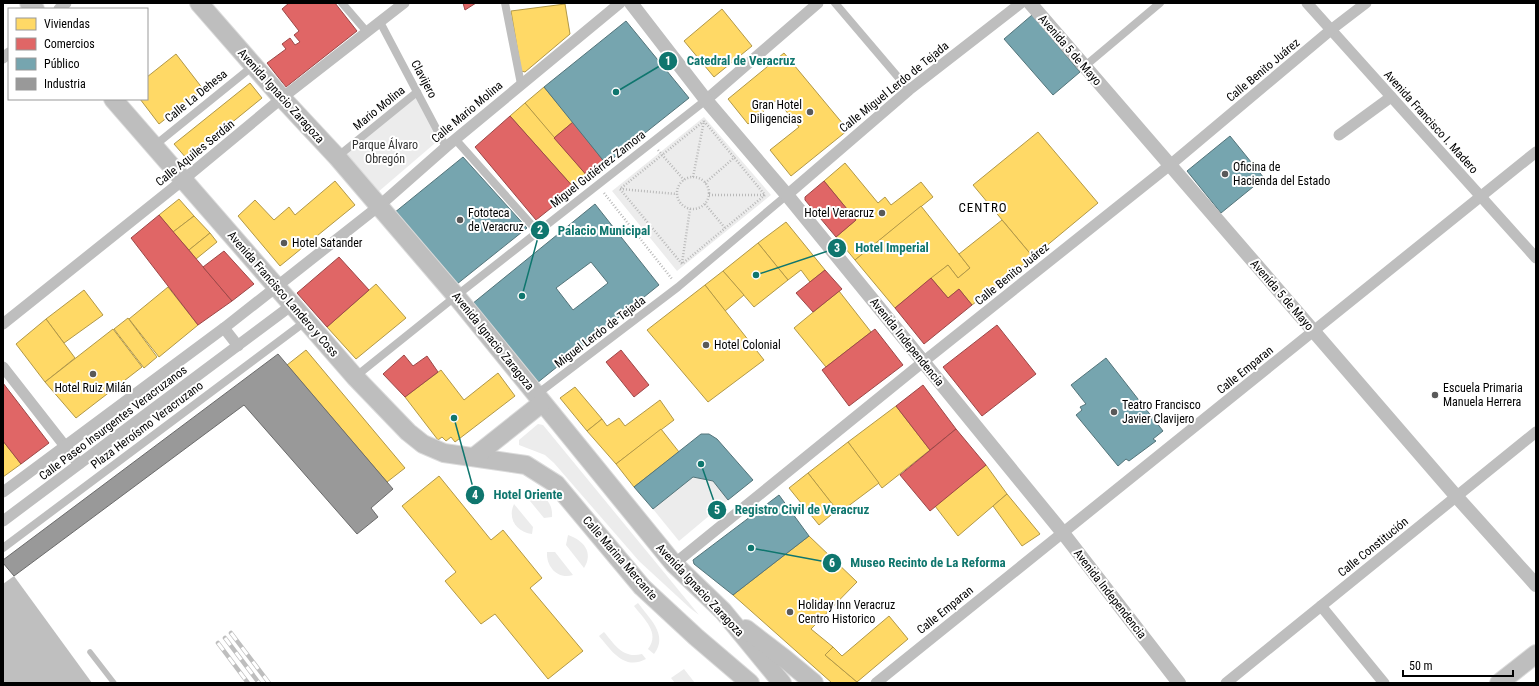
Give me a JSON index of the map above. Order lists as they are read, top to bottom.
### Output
{
  "streets": {
    "main road": ["Avenida Ignacio Zaragoza", "Avenida Francisco Landero y Coss", "Calle Marina Mercante"],
    "street": [
      "Avenida 5 de Mayo",
      "Calle Benito Juárez",
      "Clavijero",
      "Calle Miguel Lerdo de Tejada",
      "Calle La Dehesa",
      "Mario Molina",
      "Calle Mario Molina",
      "Avenida Francisco I. Madero",
      "Calle Aquiles Serdán",
      "Miguel Gutiérrez Zamora",
      "Miguel Lerdo de Tejada",
      "Avenida Independencia",
      "Calle Emparan",
      "Calle Paseo Insurgentes Veracruzanos",
      "Plaza Heroísmo Veracruzano",
      "Calle Constitución"
    ]
  },
  "crossings": [
    ["Avenida 5 de Mayo", "Calle Benito Juárez"],
    ["Avenida 5 de Mayo", "Calle Emparan"],
    ["Avenida 5 de Mayo", "Calle Constitución"],
    ["Calle Benito Juárez", "Avenida Ignacio Zaragoza"],
    ["Calle Benito Juárez", "Avenida Francisco I. Madero"],
    ["Calle Benito Juárez", "Avenida Independencia"],
    ["Clavijero", "Mario Molina"],
    ["Clavijero", "Calle Mario Molina"],
    ["Clavijero", "Calle Aquiles Serdán"],
    ["Calle Miguel Lerdo de Tejada", "Miguel Lerdo de Tejada"],
    ["Calle Miguel Lerdo de Tejada", "Avenida Independencia"],
    ["Calle La Dehesa", "Avenida Ignacio Zaragoza"],
    ["Calle La Dehesa", "Avenida Francisco Landero y Coss"],
    ["Avenida Ignacio Zaragoza", "Mario Molina"],
    ["Avenida Ignacio Zaragoza", "Calle Mario Molina"],
    ["Avenida Ignacio Zaragoza", "Calle Aquiles Serdán"],
    ["Avenida Ignacio Zaragoza", "Miguel Gutiérrez Zamora"],
    ["Avenida Ignacio Zaragoza", "Miguel Lerdo de Tejada"],
    ["Calle Mario Molina", "Avenida Francisco Landero y Coss"],
    ["Calle Mario Molina", "Calle Paseo Insurgentes Veracruzanos"],
    ["Avenida Francisco I. Madero", "Calle Emparan"],
    ["Calle Aquiles Serdán", "Avenida Francisco Landero y Coss"],
    ["Miguel Gutiérrez Zamora", "Avenida Francisco Landero y Coss"],
    ["Miguel Gutiérrez Zamora", "Avenida Independencia"],
    ["Avenida Francisco Landero y Coss", "Calle Paseo Insurgentes Veracruzanos"],
    ["Avenida Francisco Landero y Coss", "Plaza Heroísmo Veracruzano"],
    ["Avenida Francisco Landero y Coss", "Calle Marina Mercante"],
    ["Miguel Lerdo de Tejada", "Avenida Independencia"],
    ["Avenida Independencia", "Calle Emparan"]
  ],
  "districts": ["CENTRO"],
  "parks": ["Parque Álvaro Obregón"],
  "places": [
    "Catedral de Veracruz",
    "Gran Hotel Diligencias",
    "Oficina de Hacienda del Estado",
    "Hotel Veracruz",
    "Fototeca de Veracruz",
    "Hotel Satander",
    "Hotel Imperial",
    "Palacio Municipal",
    "Hotel Colonial",
    "Hotel Ruiz Milán",
    "Escuela Primaria Manuela Herrera",
    "Teatro Francisco Javier Clavijero",
    "Hotel Oriente",
    "Registro Civil de Veracruz",
    "Museo Recinto de La Reforma",
    "Holiday Inn Veracruz Centro Historico"
  ],
  "legend": [
    "Viviendas",
    "Comercios",
    "Público",
    "Industria"
  ],
  "scale_bar": "50 m"
}
